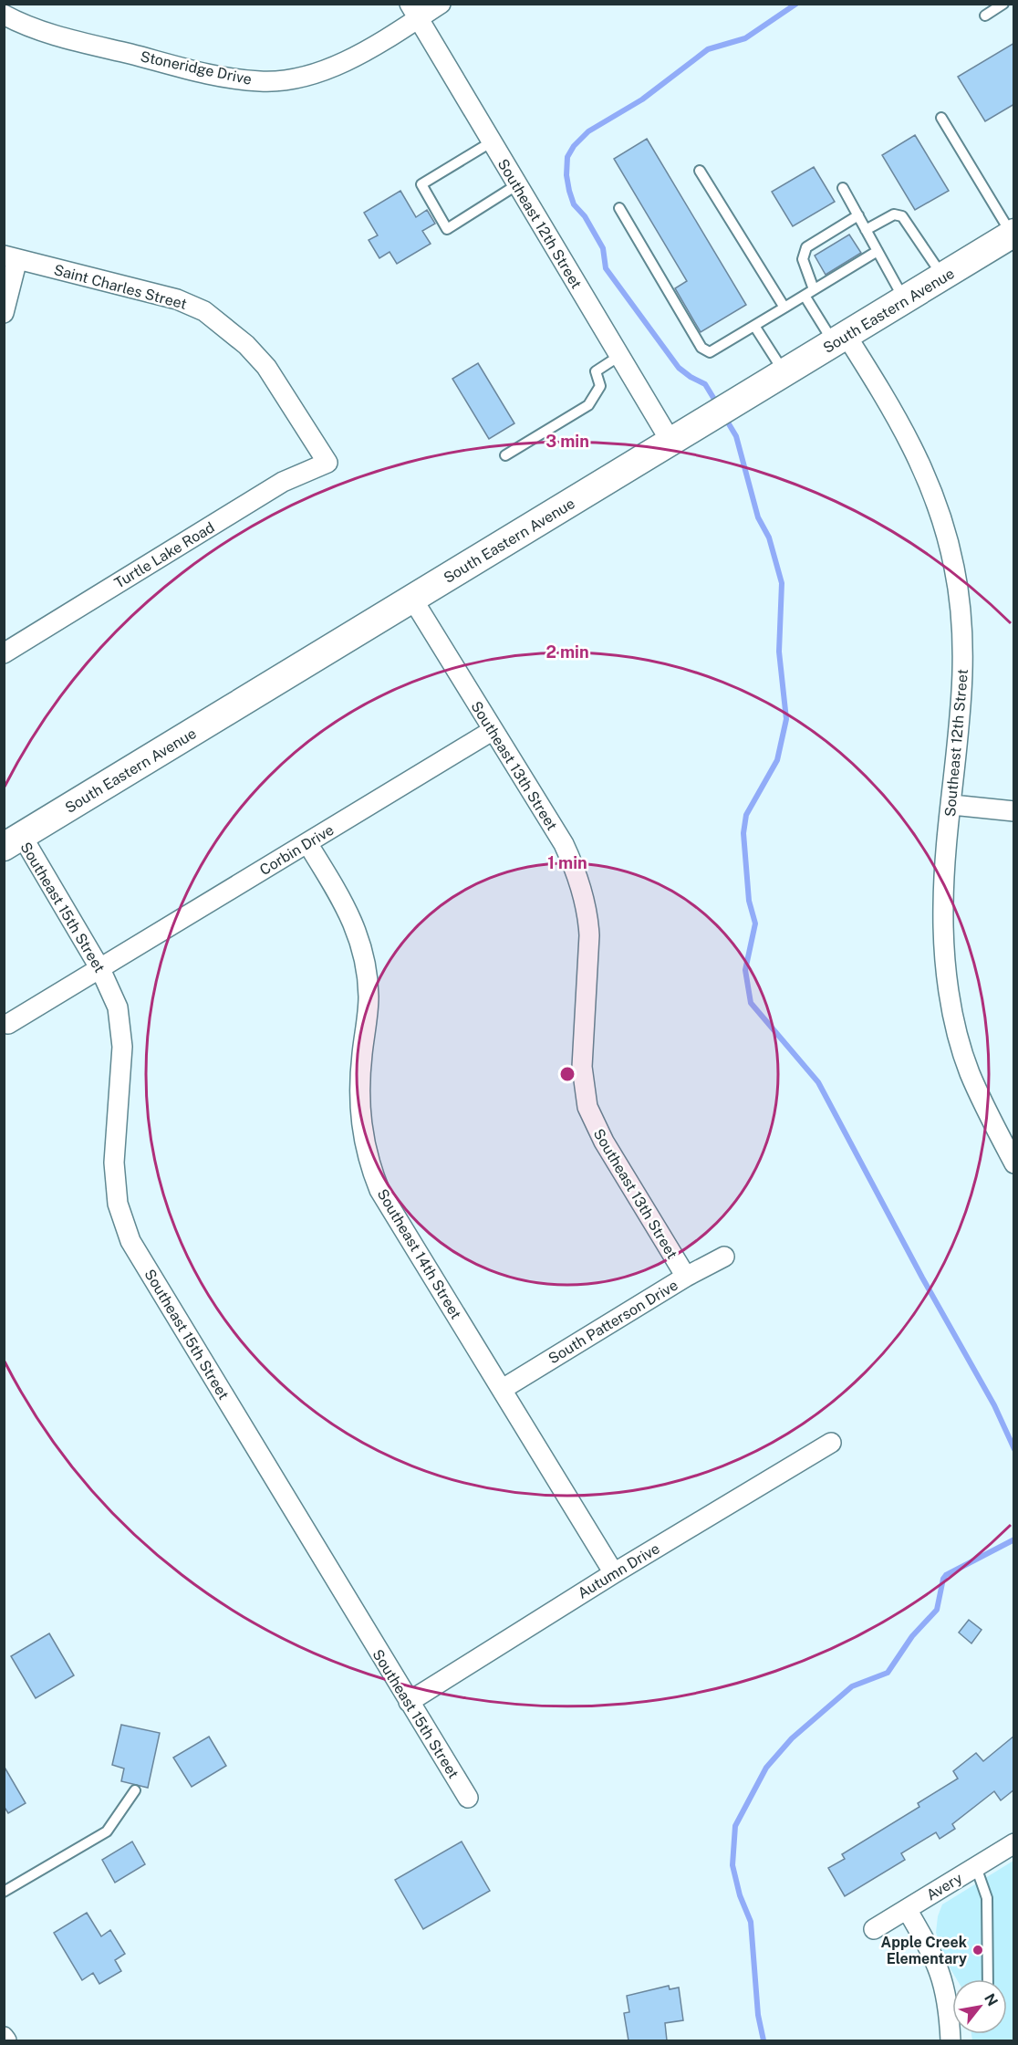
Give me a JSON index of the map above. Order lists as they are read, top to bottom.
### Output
{
  "streets": {
    "main road": ["South Eastern Avenue"],
    "street": [
      "Stoneridge Drive",
      "Southeast 12th Street",
      "Saint Charles Street",
      "Turtle Lake Road",
      "Southeast 13th Street",
      "Corbin Drive",
      "Southeast 15th Street",
      "Southeast 14th Street",
      "South Patterson Drive",
      "Autumn Drive",
      "Avery"
    ]
  },
  "crossings": [
    ["Stoneridge Drive", "Southeast 12th Street"],
    ["Southeast 12th Street", "South Eastern Avenue"],
    ["Saint Charles Street", "Turtle Lake Road"],
    ["South Eastern Avenue", "Southeast 13th Street"],
    ["South Eastern Avenue", "Southeast 15th Street"],
    ["Southeast 13th Street", "Corbin Drive"],
    ["Southeast 13th Street", "South Patterson Drive"],
    ["Corbin Drive", "Southeast 15th Street"],
    ["Corbin Drive", "Southeast 14th Street"],
    ["Southeast 15th Street", "Autumn Drive"],
    ["Southeast 14th Street", "South Patterson Drive"],
    ["Southeast 14th Street", "Autumn Drive"]
  ],
  "places": ["Apple Creek Elementary"],
  "north": "top right",
  "rings": ["3 min", "2 min", "1 min"]
}
